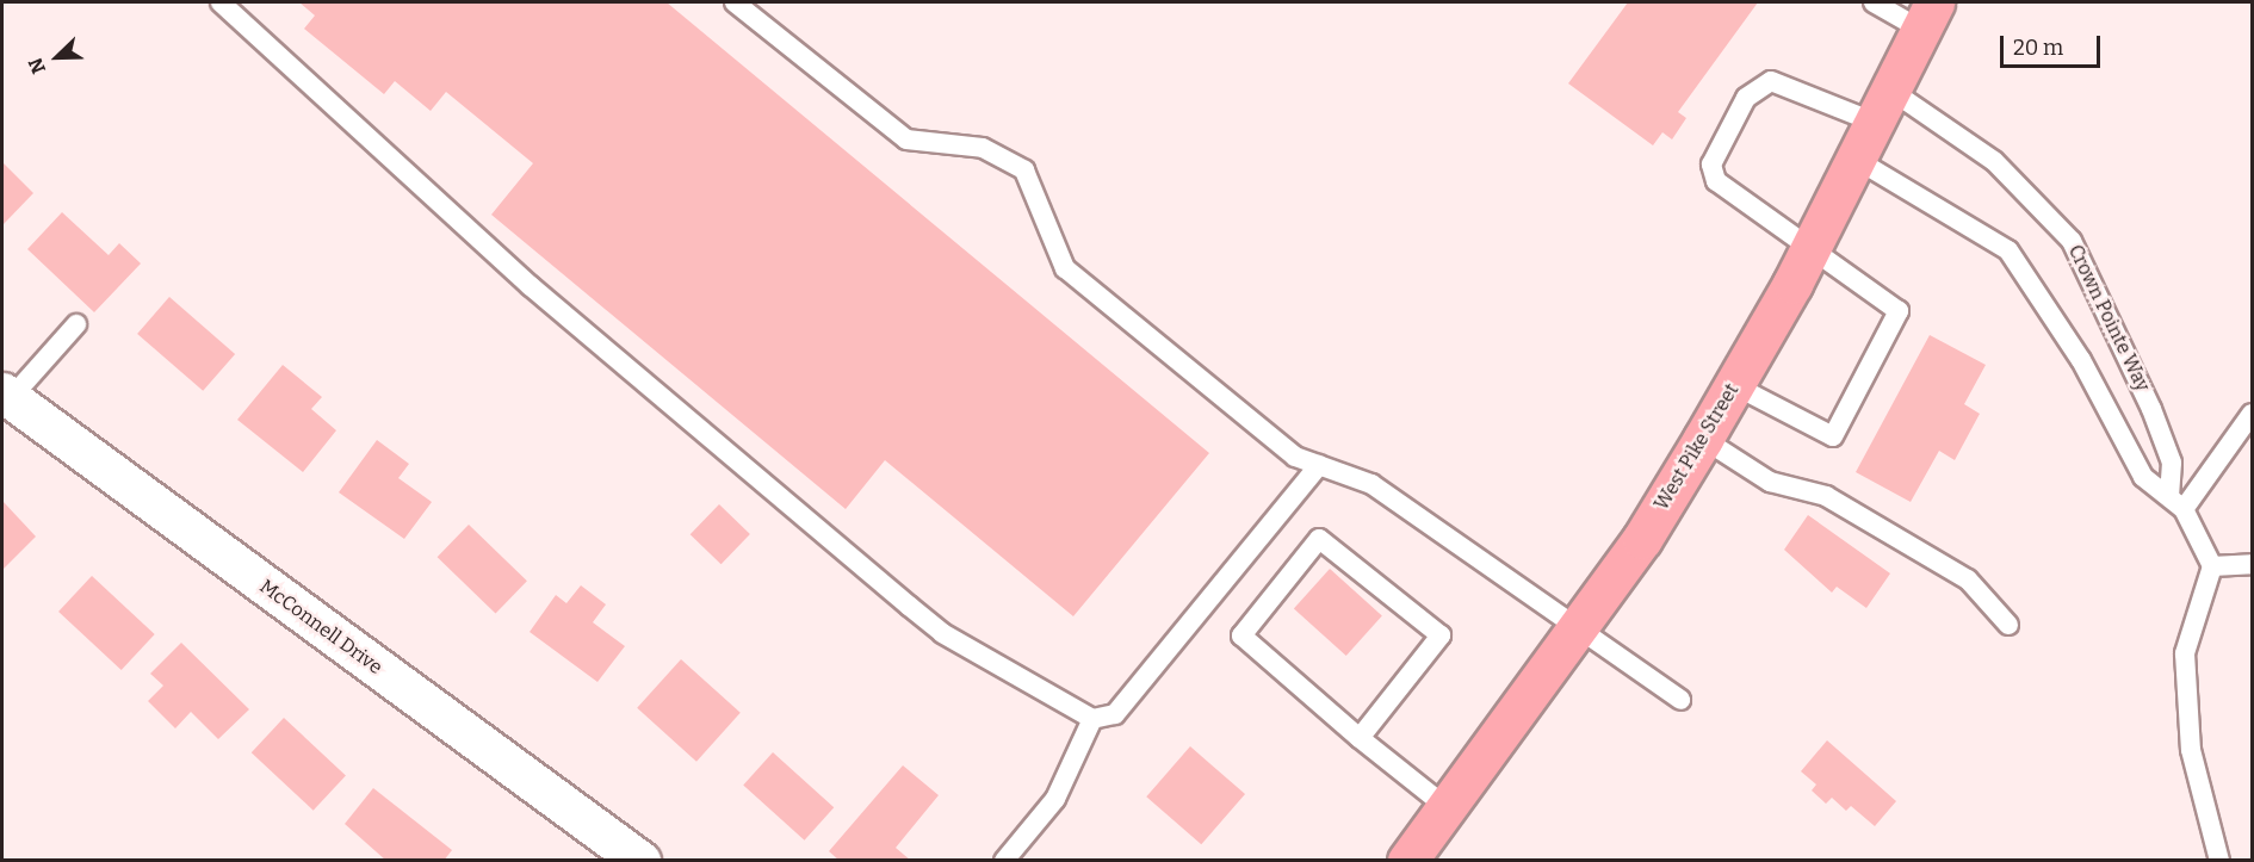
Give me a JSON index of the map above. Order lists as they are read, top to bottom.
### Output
{
  "streets": {
    "main road": ["West Pike Street"],
    "street": ["McConnell Drive"],
    "lane": ["Crown Pointe Way"]
  },
  "crossings": [
    ["Crown Pointe Way", "West Pike Street"]
  ],
  "scale_bar": "20 m",
  "north": "bottom left"
}
